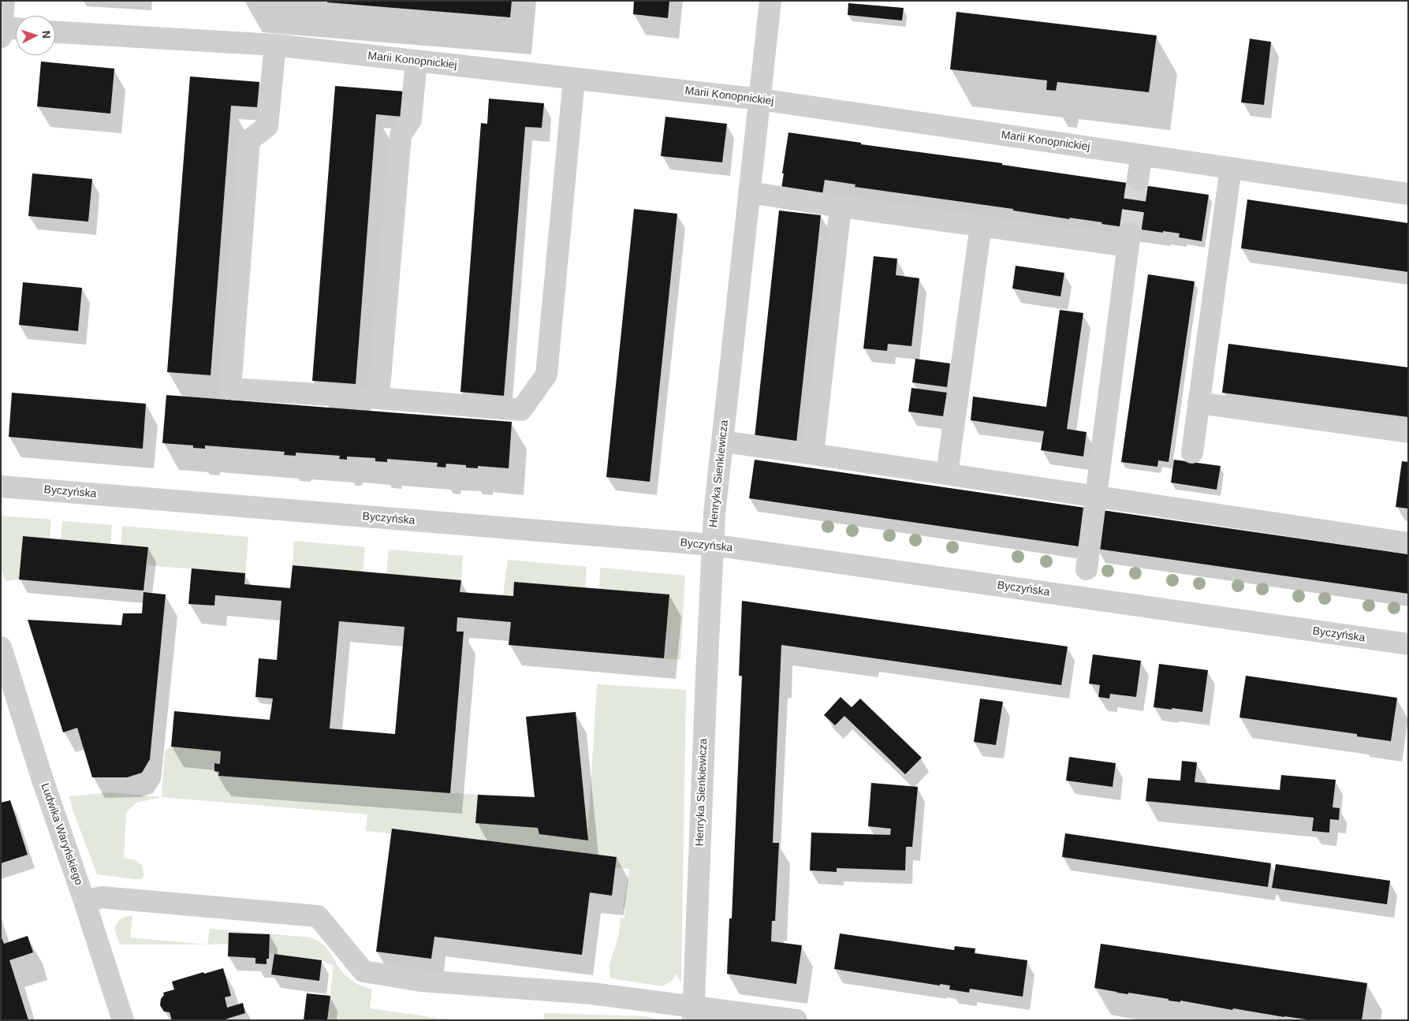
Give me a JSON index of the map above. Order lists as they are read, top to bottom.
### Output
{
  "streets": {
    "street": [
      "Marii Konopnickiej",
      "Henryka Sienkiewicza",
      "Byczyńska",
      "Ludwika Waryńskiego"
    ]
  },
  "crossings": [
    ["Marii Konopnickiej", "Henryka Sienkiewicza"],
    ["Henryka Sienkiewicza", "Byczyńska"]
  ],
  "north": "right"
}
